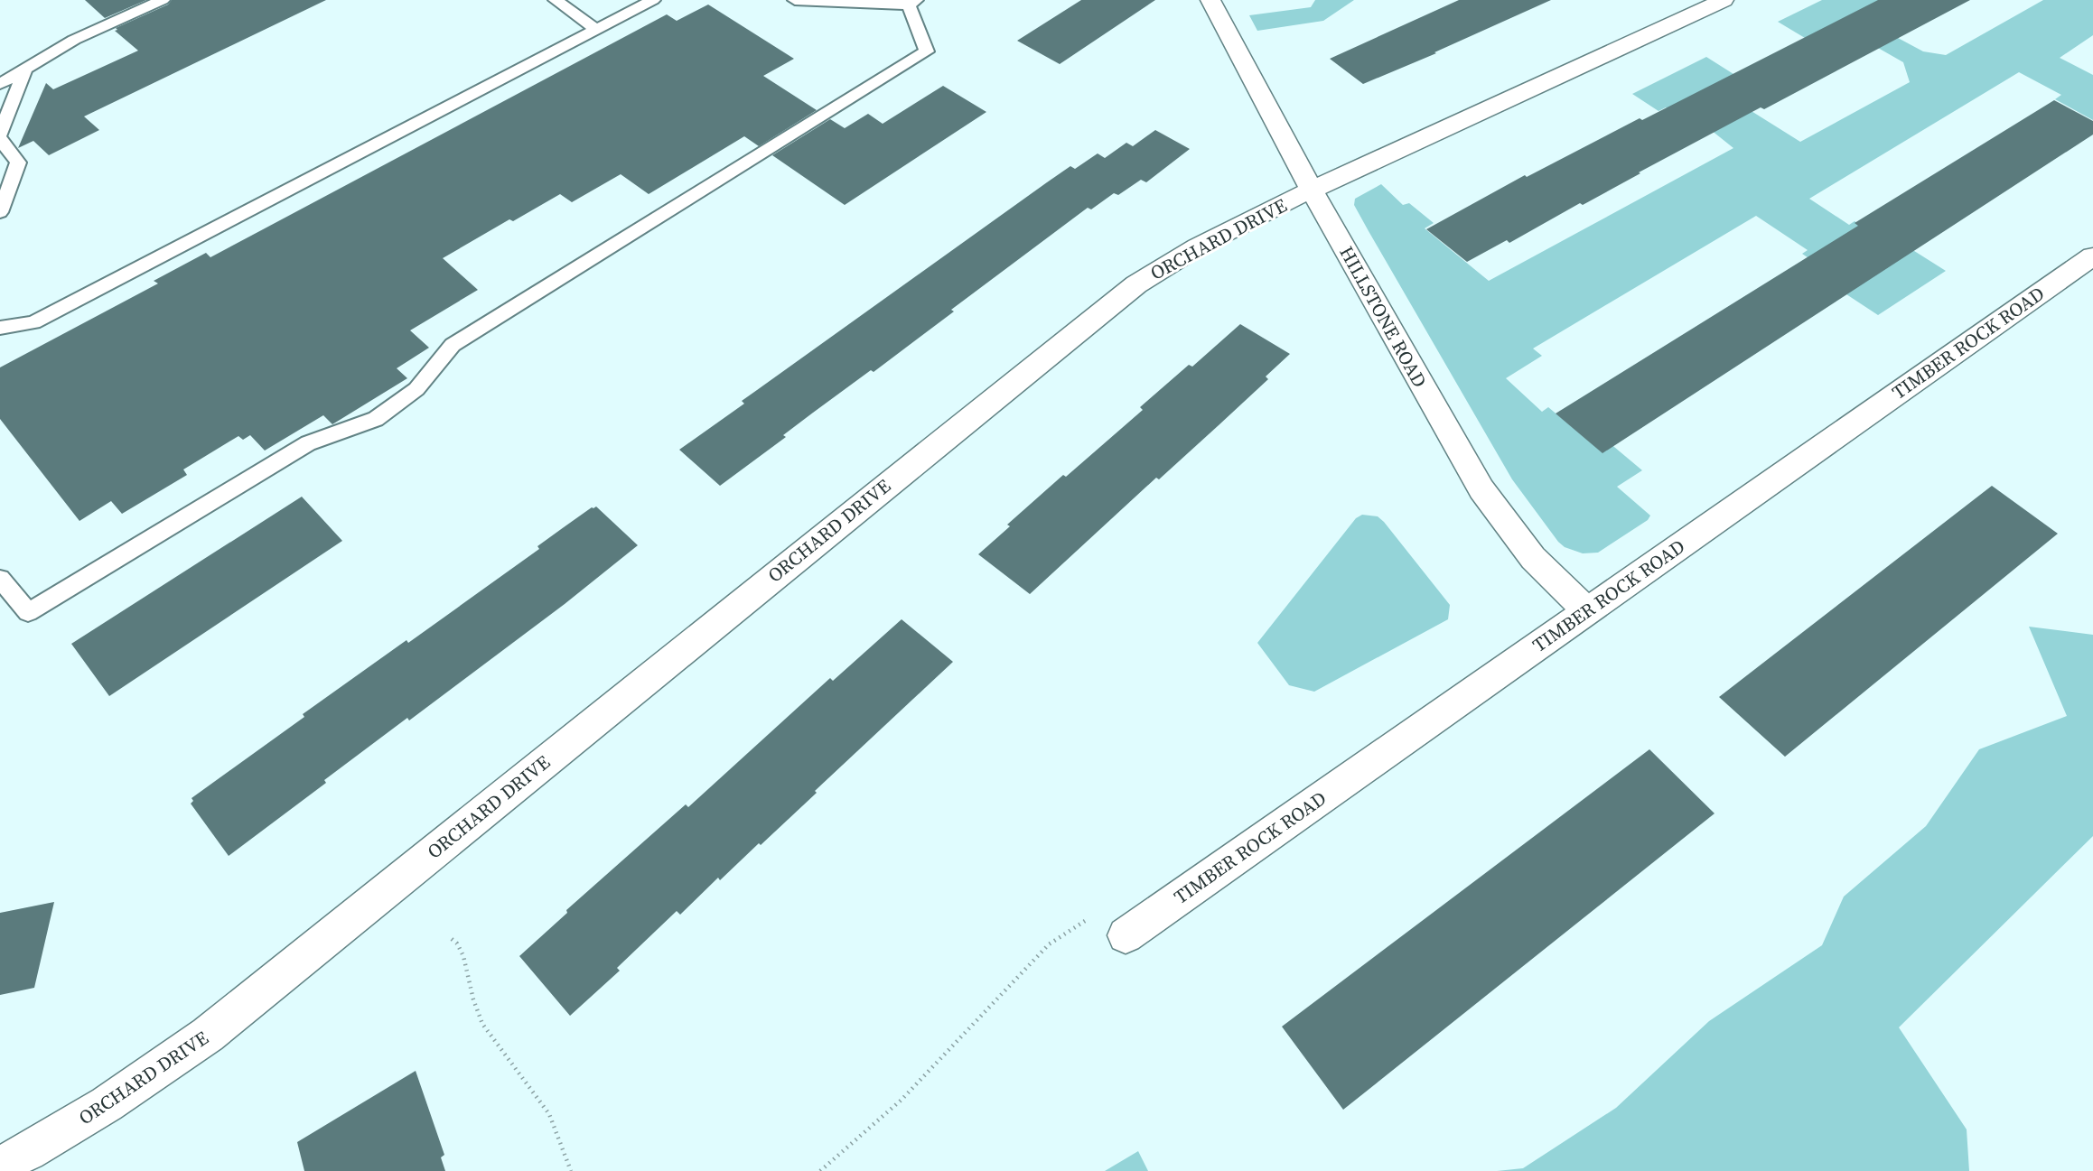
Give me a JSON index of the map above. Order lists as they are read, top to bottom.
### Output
{
  "streets": {
    "street": ["ORCHARD DRIVE", "HILLSTONE ROAD", "TIMBER ROCK ROAD"]
  },
  "crossings": [
    ["ORCHARD DRIVE", "HILLSTONE ROAD"],
    ["HILLSTONE ROAD", "TIMBER ROCK ROAD"]
  ]
}
